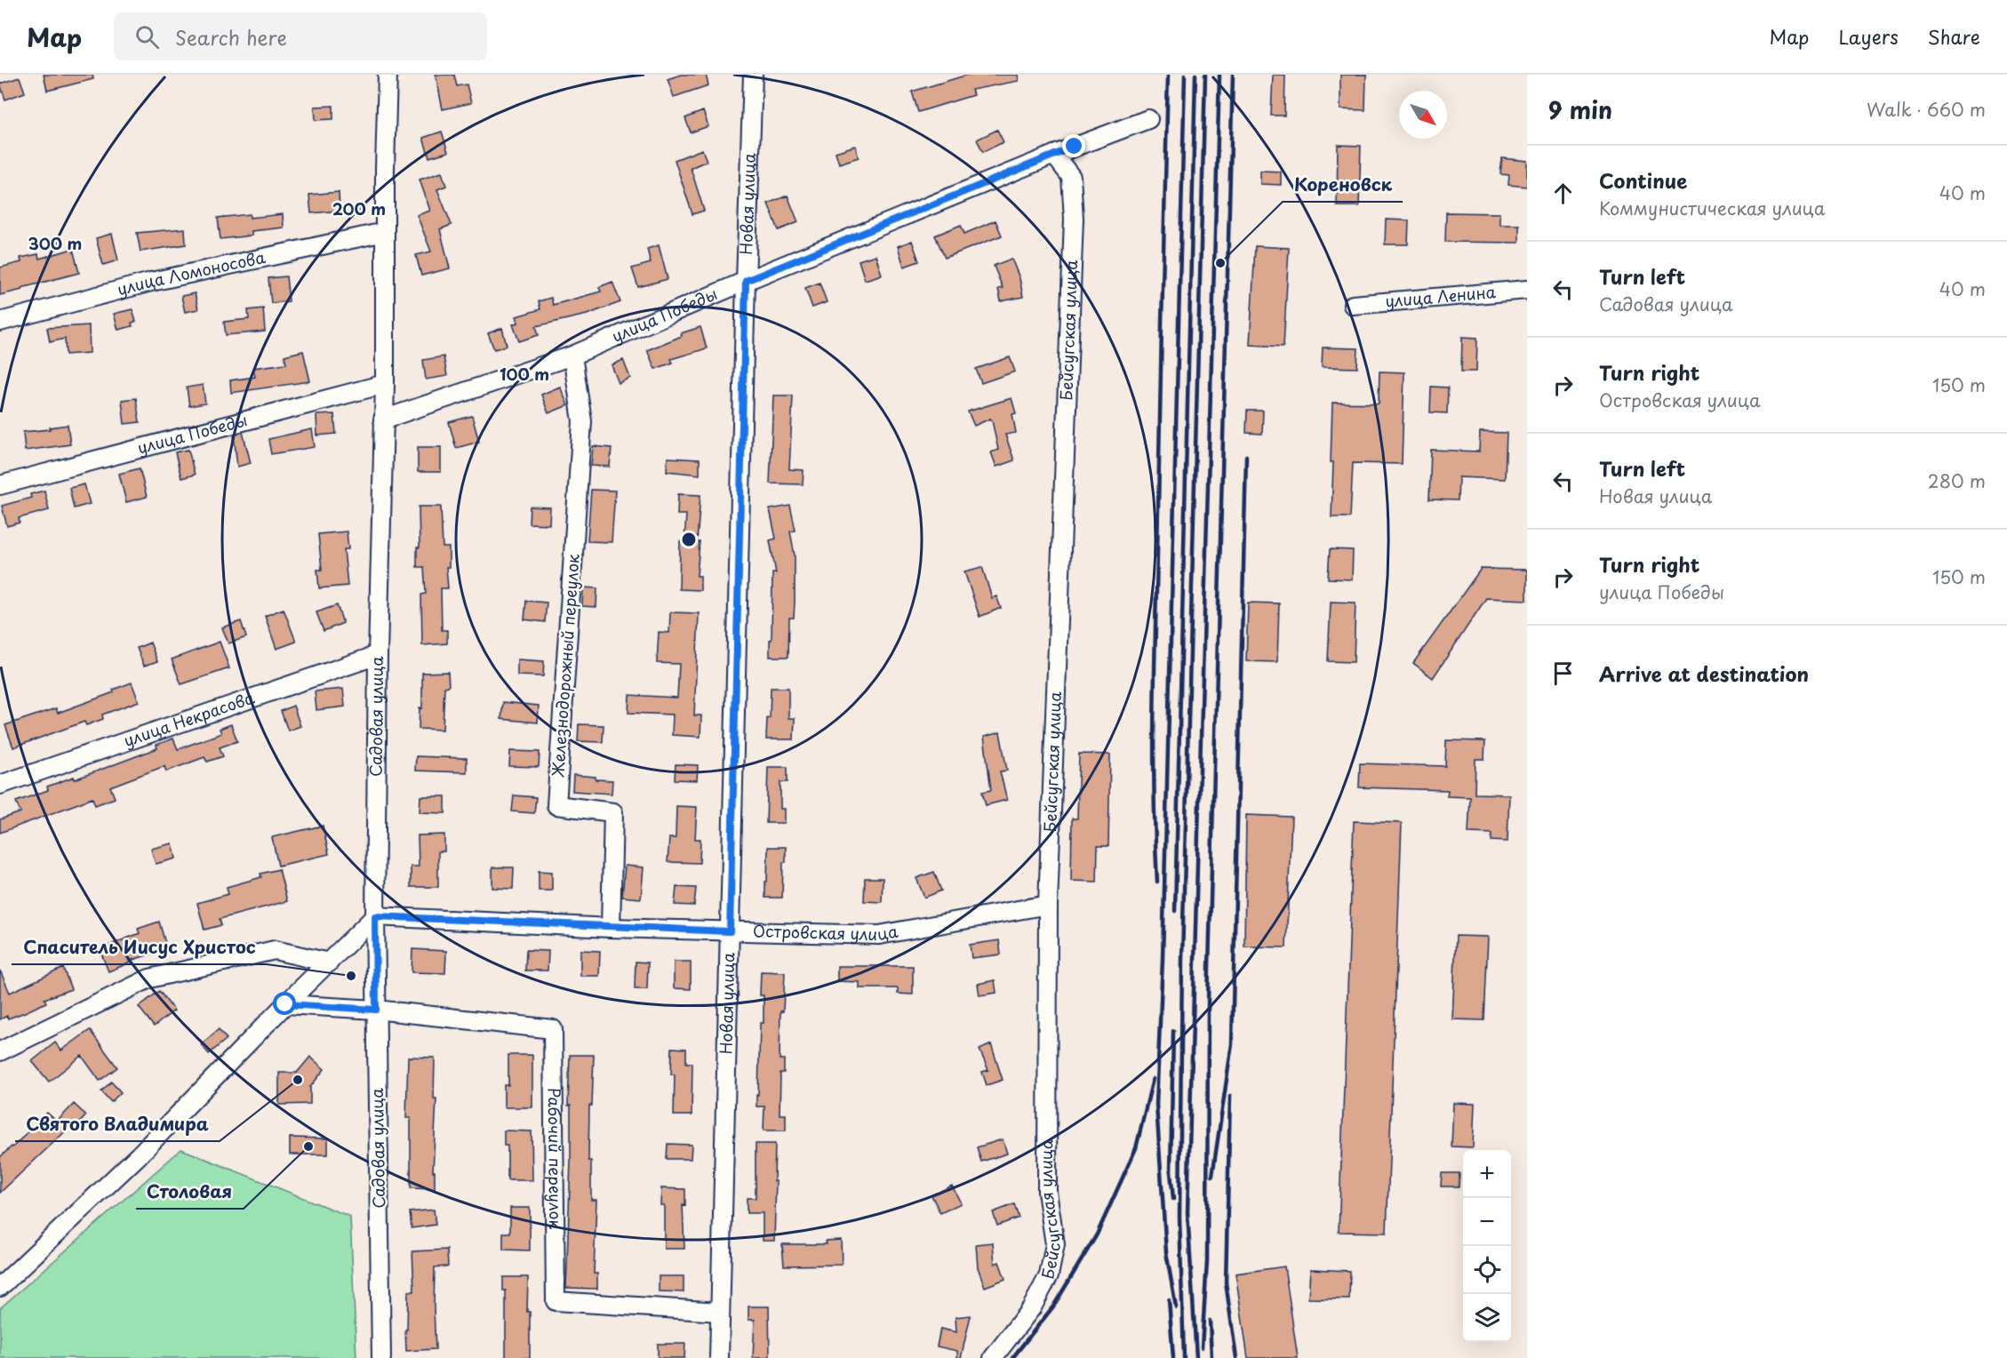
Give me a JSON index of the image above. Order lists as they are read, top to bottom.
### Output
{
  "streets": {
    "street": [
      "Новая улица",
      "улица Ломоносова",
      "улица Ленина",
      "улица Победы",
      "Бейсугская улица",
      "Железнодорожный переулок",
      "Садовая улица",
      "улица Некрасова",
      "Островская улица",
      "Рабочий переулок"
    ]
  },
  "crossings": [
    ["Новая улица", "улица Победы"],
    ["Новая улица", "Островская улица"],
    ["Новая улица", "Рабочий переулок"],
    ["улица Ломоносова", "Садовая улица"],
    ["улица Победы", "Бейсугская улица"],
    ["улица Победы", "Железнодорожный переулок"],
    ["улица Победы", "Садовая улица"],
    ["Бейсугская улица", "Островская улица"],
    ["Железнодорожный переулок", "Островская улица"],
    ["Садовая улица", "улица Некрасова"],
    ["Садовая улица", "Островская улица"],
    ["Садовая улица", "Рабочий переулок"]
  ],
  "places": [
    "Кореновск",
    "Спаситель Иисус Христос",
    "Святого Владимира",
    "Столовая"
  ],
  "north": "bottom right",
  "page": {
    "header": "Map",
    "search": "Search here",
    "nav": ["Map", "Layers", "Share"],
    "heading": ["9 min", "Walk · 660 m"],
    "list": [
      ["Continue", "Коммунистическая улица", "40 m"],
      ["Turn left", "Садовая улица", "40 m"],
      ["Turn right", "Островская улица", "150 m"],
      ["Turn left", "Новая улица", "280 m"],
      ["Turn right", "улица Победы", "150 m"],
      "Arrive at destination"
    ],
    "map_buttons": ["+", "−"]
  },
  "rings": ["200 m", "300 m", "100 m"]
}
